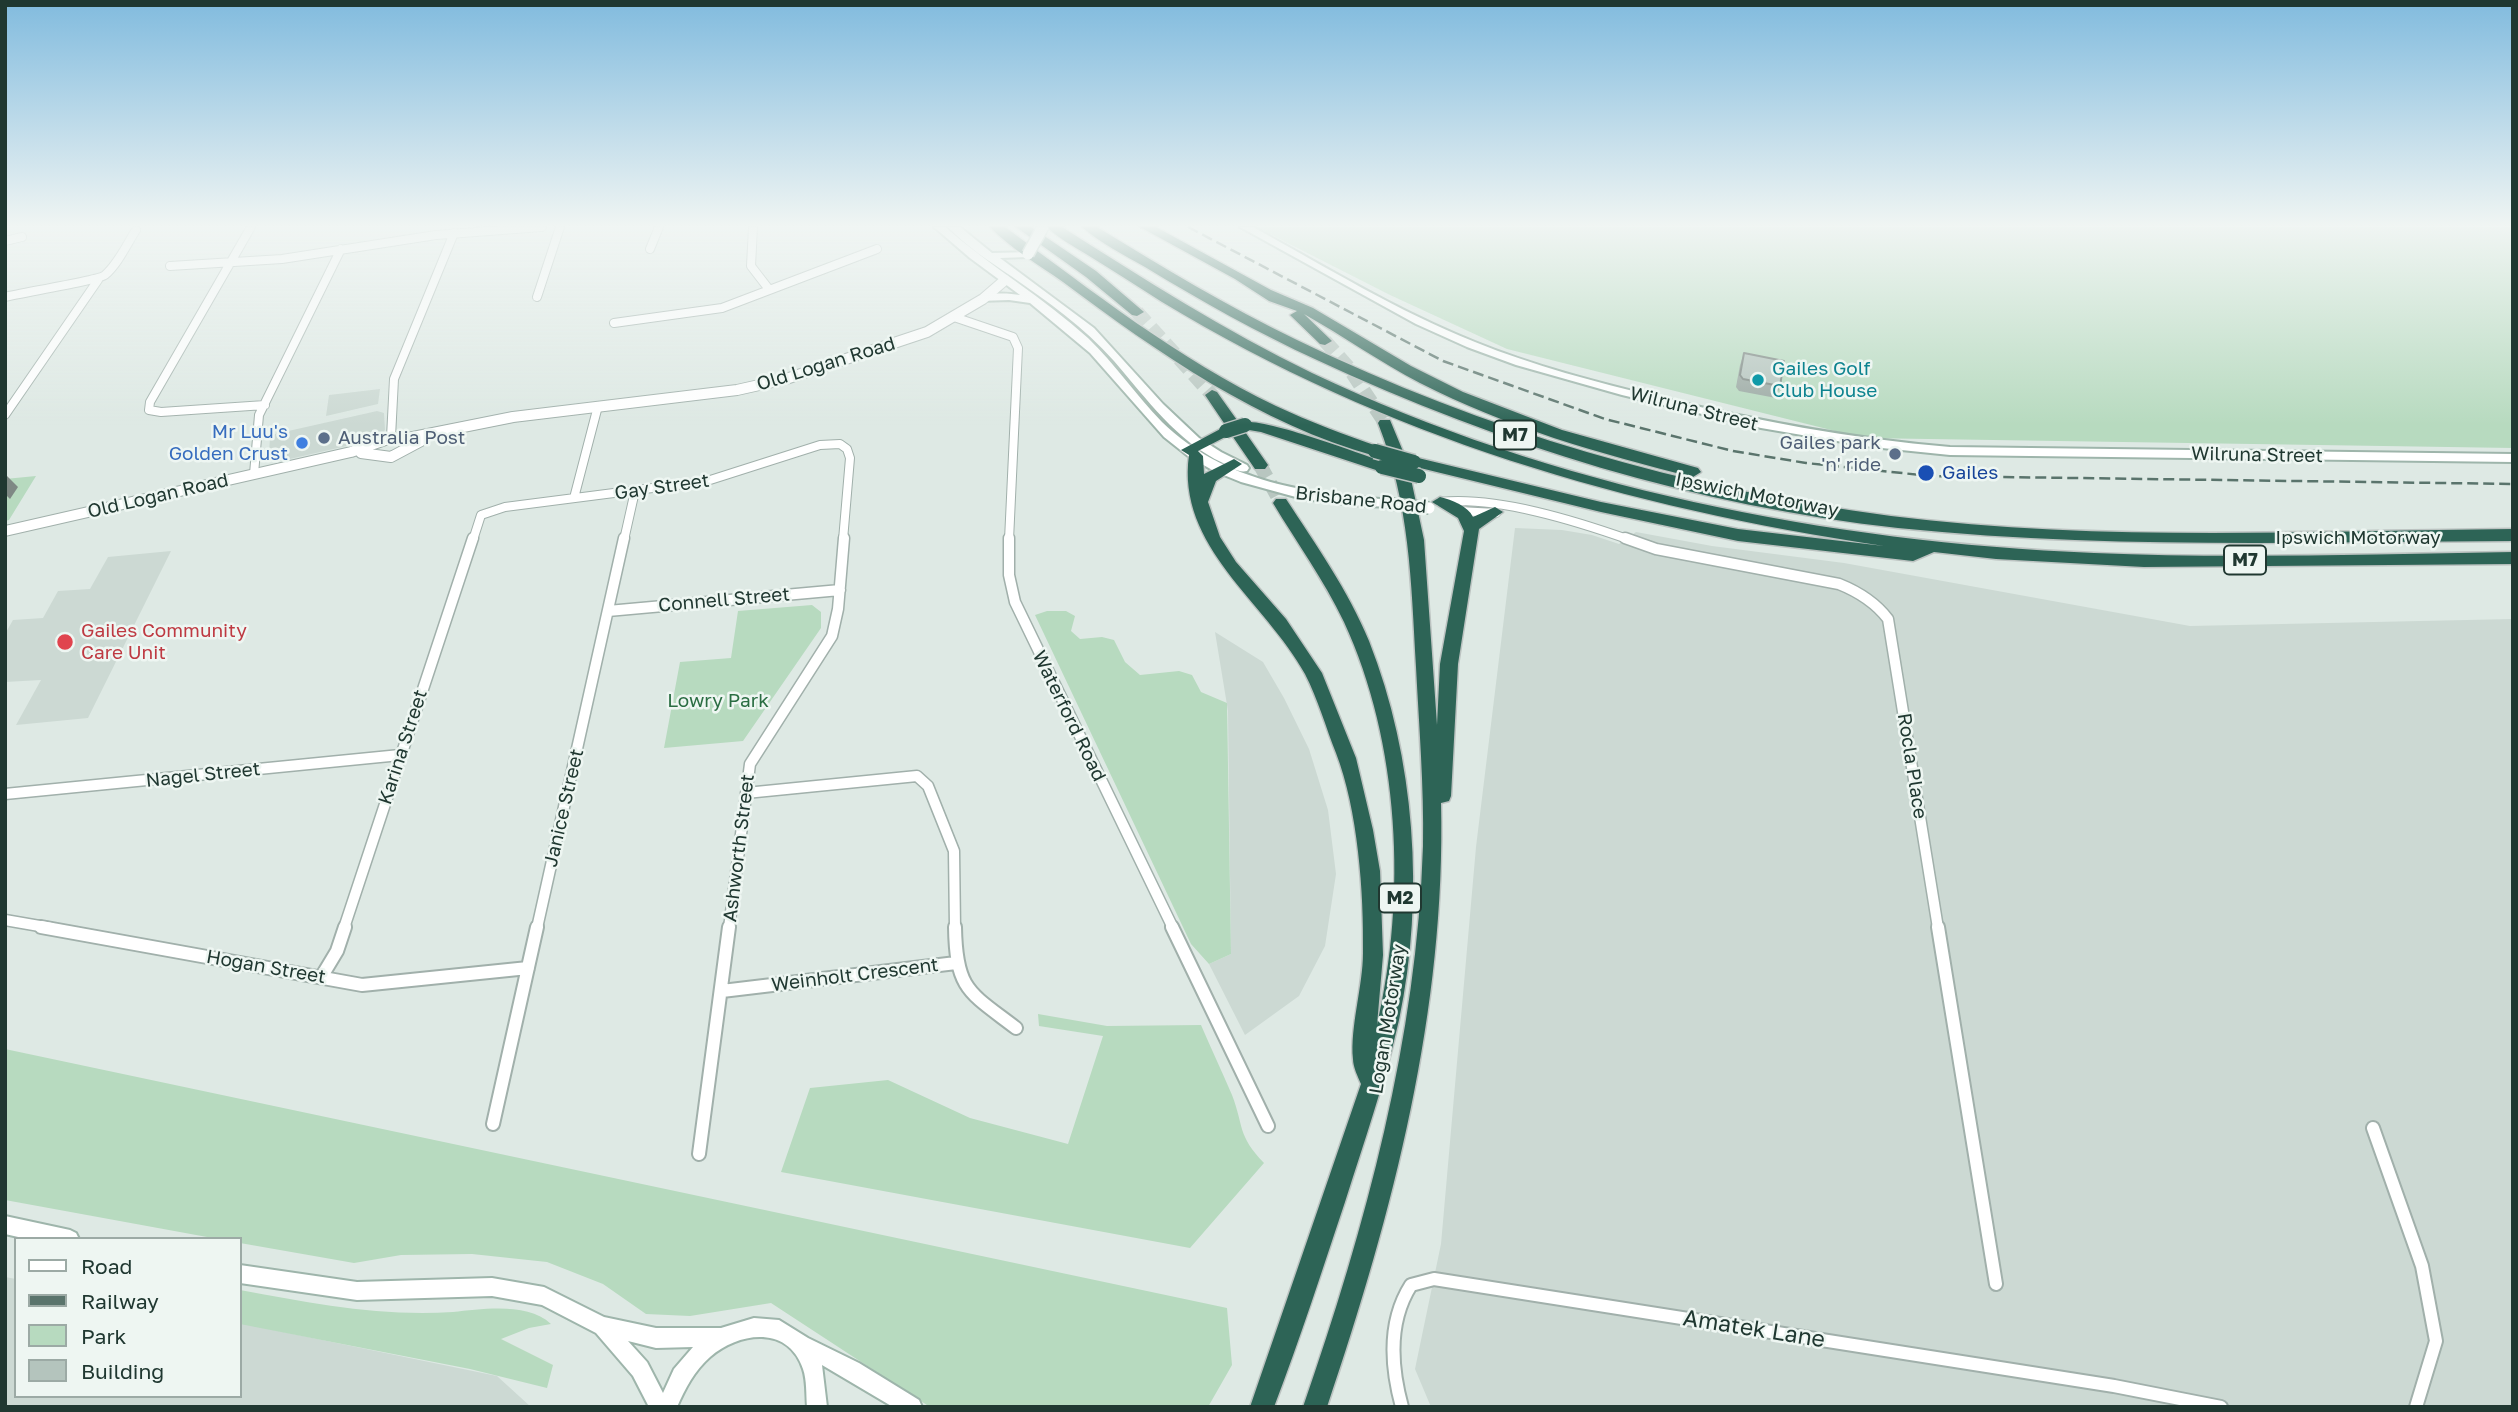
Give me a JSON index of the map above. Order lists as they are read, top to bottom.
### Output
{
  "streets": {
    "highway": [
      "M7",
      "Ipswich Motorway",
      "M2",
      "Logan Motorway"
    ],
    "main road": ["Wilruna Street", "Brisbane Road"],
    "street": [
      "Old Logan Road",
      "Gay Street",
      "Connell Street",
      "Waterford Road",
      "Karina Street",
      "Rocla Place",
      "Nagel Street",
      "Janice Street",
      "Ashworth Street",
      "Hogan Street",
      "Weinholt Crescent",
      "Amatek Lane"
    ]
  },
  "crossings": [
    ["Old Logan Road", "Waterford Road"],
    ["Gay Street", "Karina Street"],
    ["Gay Street", "Janice Street"],
    ["Gay Street", "Ashworth Street"],
    ["Brisbane Road", "Rocla Place"],
    ["Connell Street", "Janice Street"],
    ["Connell Street", "Ashworth Street"],
    ["Karina Street", "Nagel Street"],
    ["Karina Street", "Hogan Street"],
    ["Janice Street", "Hogan Street"],
    ["Ashworth Street", "Weinholt Crescent"]
  ],
  "parks": ["Lowry Park"],
  "places": [
    "Gailes Golf Club House",
    "Australia Post",
    "Mr Luu's Golden Crust",
    "Gailes park 'n' ride",
    "Gailes",
    "Gailes Community Care Unit"
  ],
  "legend": [
    "Road",
    "Railway",
    "Park",
    "Building"
  ]
}
